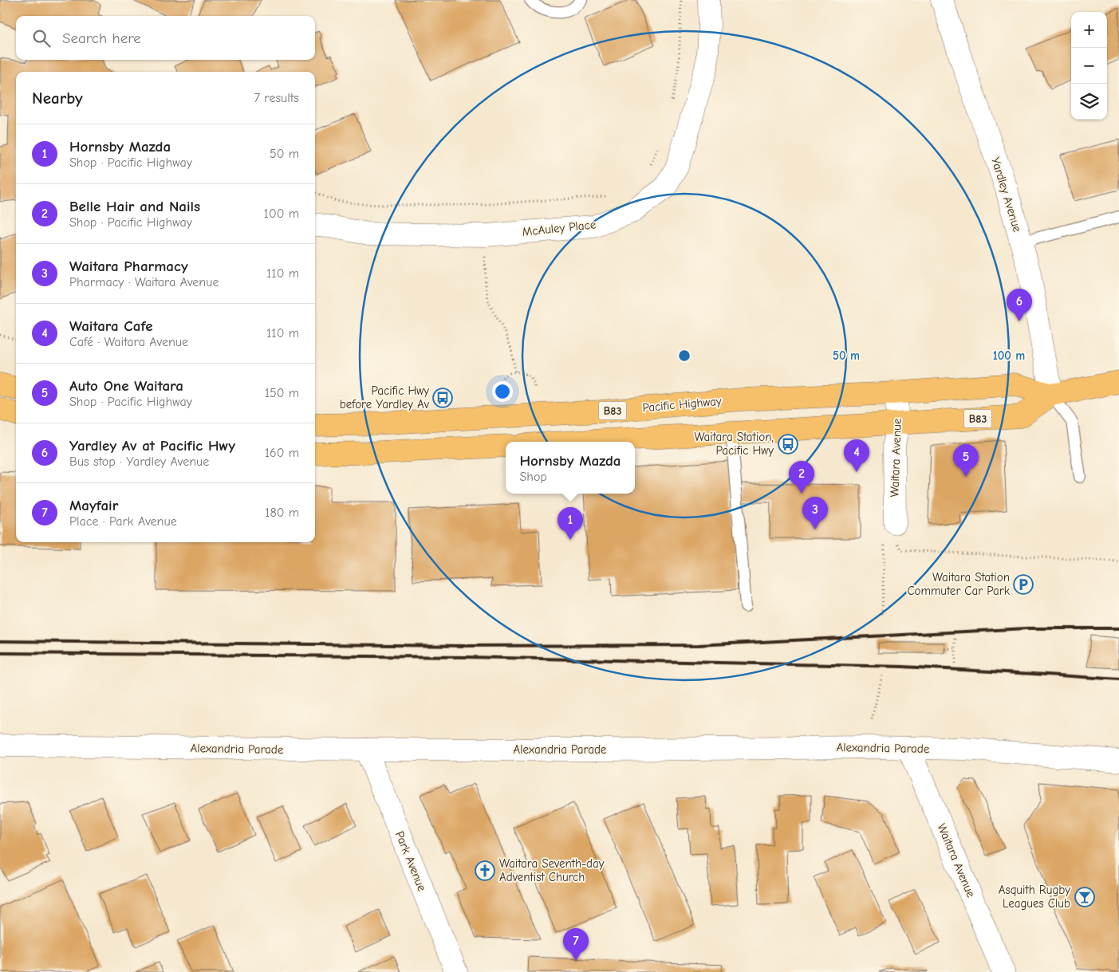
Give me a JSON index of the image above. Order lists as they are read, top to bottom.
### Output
{
  "streets": {
    "main road": ["Pacific Highway", "B83"],
    "street": [
      "Yardley Avenue",
      "McAuley Place",
      "Waitara Avenue",
      "Alexandria Parade",
      "Park Avenue"
    ]
  },
  "crossings": [
    ["Yardley Avenue", "Pacific Highway"],
    ["Pacific Highway", "Waitara Avenue"],
    ["Waitara Avenue", "Alexandria Parade"],
    ["Alexandria Parade", "Park Avenue"]
  ],
  "places": {
    "bus stop": ["Pacific Hwy before Yardley Av", "Waitara Station, Pacific Hwy"],
    "parking": ["Waitara Station Commuter Car Park"],
    "church": ["Waitara Seventh-day Adventist Church"],
    "bar": ["Asquith Rugby Leagues Club"]
  },
  "page": {
    "map_buttons": ["+", "−"],
    "search": "Search here",
    "heading": ["Nearby", "7 results"],
    "list": [
      {
        "mark": "1",
        "name": "Hornsby Mazda",
        "note": "Shop · Pacific Highway",
        "value": "50 m"
      },
      {
        "mark": "2",
        "name": "Belle Hair and Nails",
        "note": "Shop · Pacific Highway",
        "value": "100 m"
      },
      {
        "mark": "3",
        "name": "Waitara Pharmacy",
        "note": "Pharmacy · Waitara Avenue",
        "value": "110 m"
      },
      {
        "mark": "4",
        "name": "Waitara Cafe",
        "note": "Café · Waitara Avenue",
        "value": "110 m"
      },
      {
        "mark": "5",
        "name": "Auto One Waitara",
        "note": "Shop · Pacific Highway",
        "value": "150 m"
      },
      {
        "mark": "6",
        "name": "Yardley Av at Pacific Hwy",
        "note": "Bus stop · Yardley Avenue",
        "value": "160 m"
      },
      {
        "mark": "7",
        "name": "Mayfair",
        "note": "Place · Park Avenue",
        "value": "180 m"
      }
    ],
    "pins": [
      "6",
      "4",
      "5",
      "2",
      "3",
      "1",
      "7"
    ],
    "popup": ["Hornsby Mazda", "Shop"]
  },
  "rings": ["50 m", "100 m"]
}
